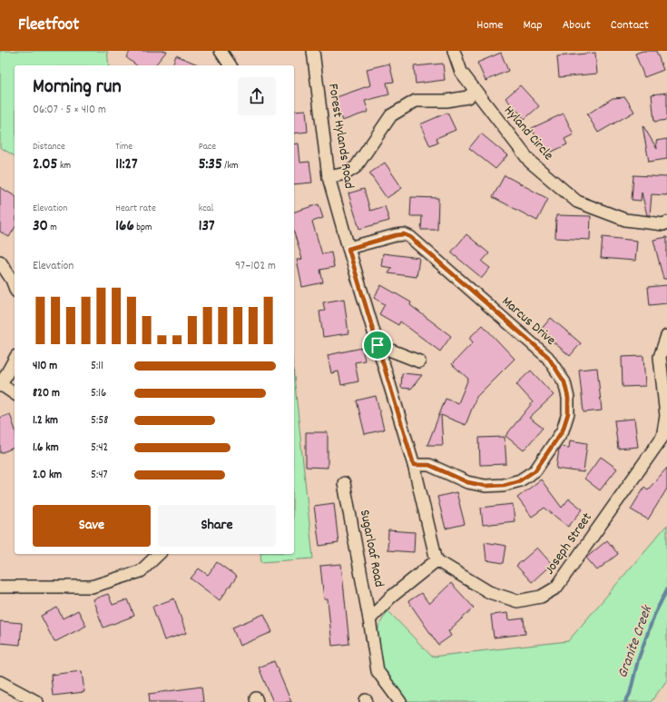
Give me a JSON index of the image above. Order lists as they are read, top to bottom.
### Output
{
  "streets": {
    "street": [
      "Hyland Circle",
      "Forest Hylands Road",
      "Marcus Drive",
      "Joseph Street",
      "Sugarloaf Road"
    ]
  },
  "crossings": [
    ["Forest Hylands Road", "Marcus Drive"],
    ["Forest Hylands Road", "Joseph Street"]
  ],
  "water": ["Granite Creek"],
  "page": {
    "header": "Fleetfoot",
    "nav": [
      "Home",
      "Map",
      "About",
      "Contact"
    ],
    "heading": ["Morning run", "06:07 · 5 × 410 m"],
    "stats": [
      ["Distance", "2.05 km"],
      ["Time", "11:27"],
      ["Pace", "5:35 /km"],
      ["Elevation", "30 m"],
      ["Heart rate", "166 bpm"],
      ["kcal", "137"]
    ],
    "chart": ["Elevation", "97–102 m"],
    "list": [
      {
        "name": "410 m",
        "note": "5:11"
      },
      {
        "name": "820 m",
        "note": "5:16"
      },
      {
        "name": "1.2 km",
        "note": "5:58"
      },
      {
        "name": "1.6 km",
        "note": "5:42"
      },
      {
        "name": "2.0 km",
        "note": "5:47"
      }
    ],
    "buttons": ["Save", "Share"]
  }
}
